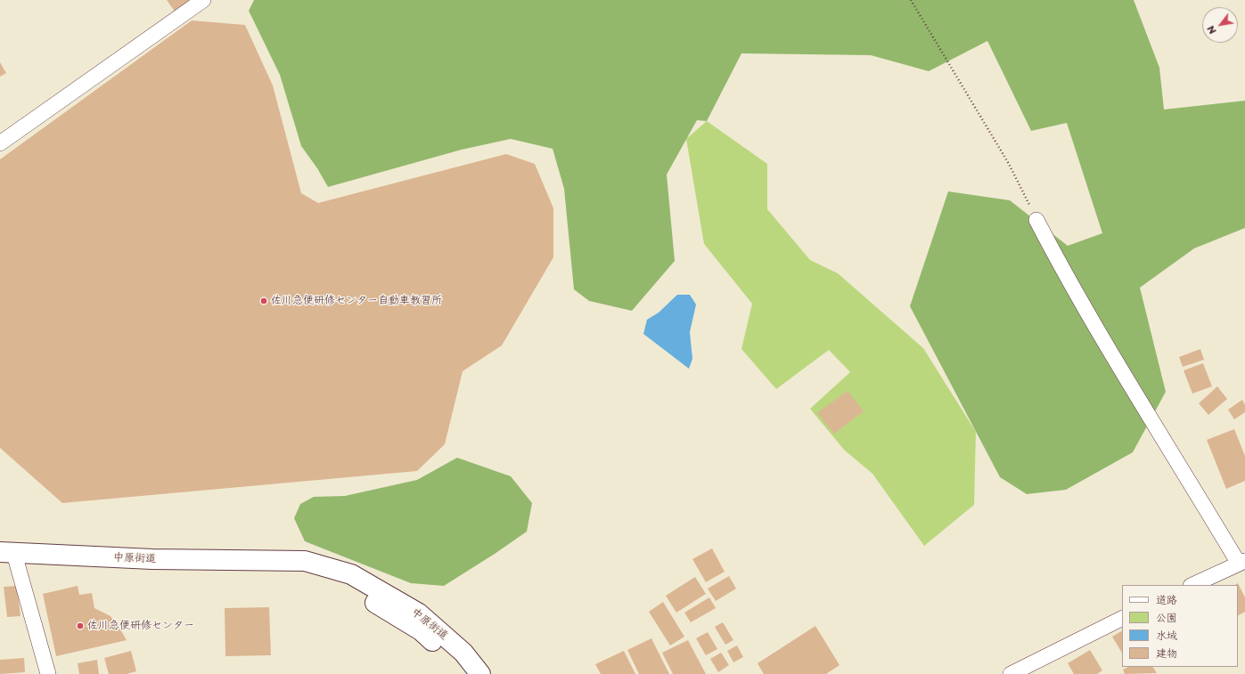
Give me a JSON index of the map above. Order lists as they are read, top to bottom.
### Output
{
  "streets": {
    "main road": ["中原街道"]
  },
  "places": ["佐川急便研修センター自動車教習所", "佐川急便研修センター"],
  "legend": [
    "道路",
    "公園",
    "水域",
    "建物"
  ],
  "north": "bottom left"
}
